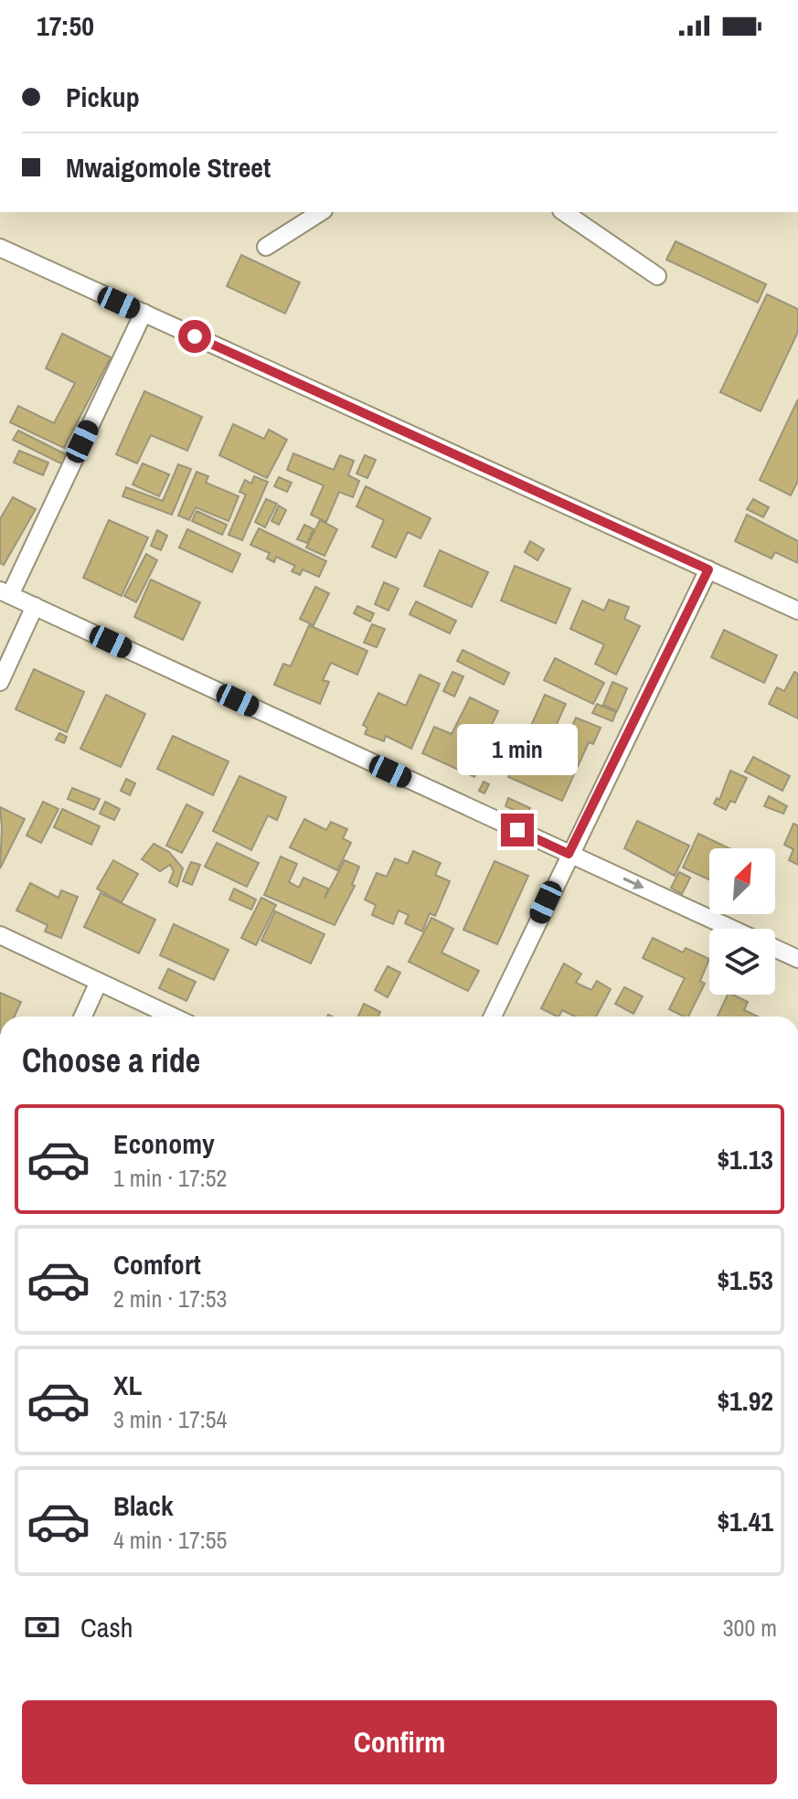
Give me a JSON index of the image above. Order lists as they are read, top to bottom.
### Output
{
  "north": "top right",
  "page": {
    "status": "17:50",
    "banner": ["Pickup", "Mwaigomole Street"],
    "bubble": "1 min",
    "heading": "Choose a ride",
    "list": [
      {
        "name": "Economy",
        "note": "1 min · 17:52",
        "value": "$1.13"
      },
      {
        "name": "Comfort",
        "note": "2 min · 17:53",
        "value": "$1.53"
      },
      {
        "name": "XL",
        "note": "3 min · 17:54",
        "value": "$1.92"
      },
      {
        "name": "Black",
        "note": "4 min · 17:55",
        "value": "$1.41"
      }
    ],
    "pay": ["Cash", "300 m"],
    "buttons": "Confirm"
  }
}
